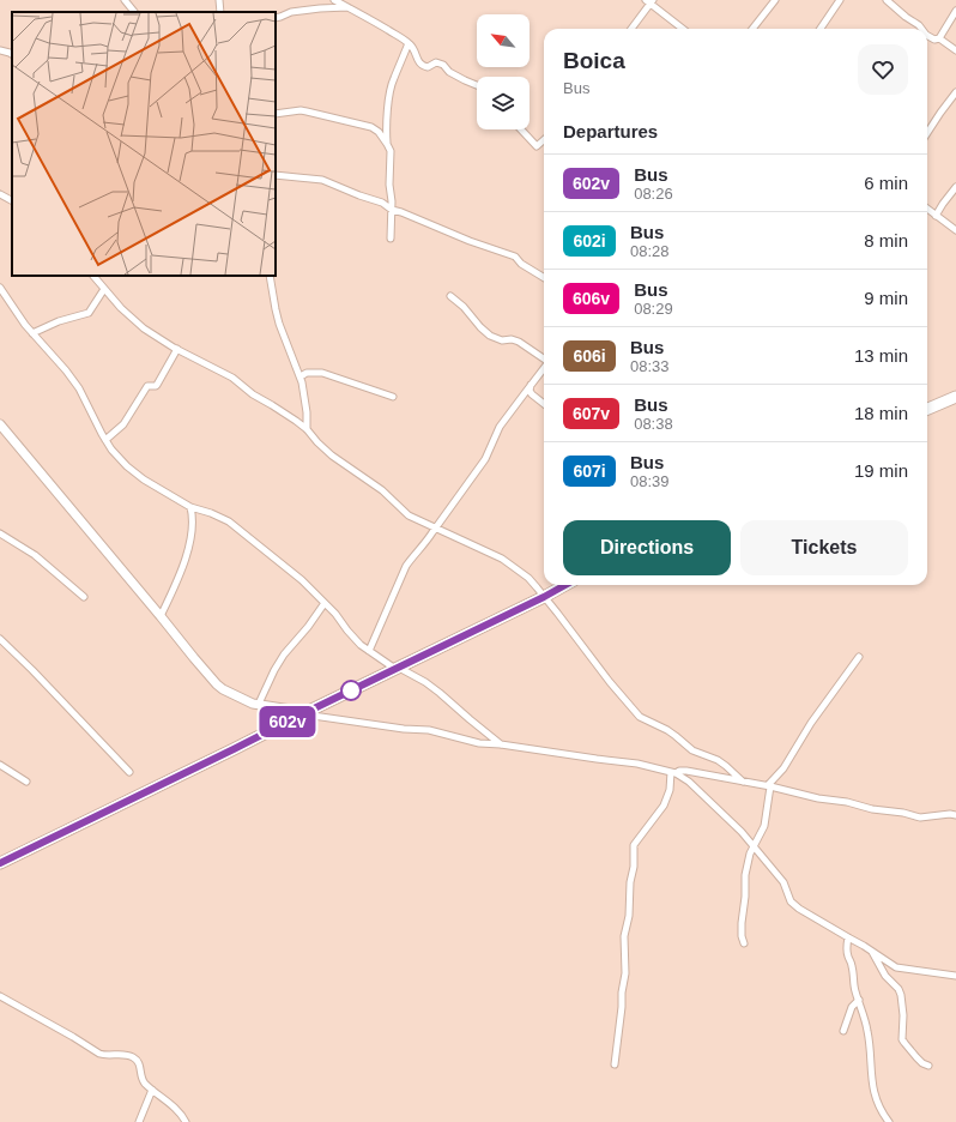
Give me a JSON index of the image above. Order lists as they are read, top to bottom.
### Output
{
  "lines": ["bus line 602v"],
  "north": "top left",
  "page": {
    "on_map": "602v",
    "heading": [
      ["Boica", "Bus"],
      "Departures"
    ],
    "list": [
      {
        "mark": "602v",
        "name": "Bus",
        "note": "08:26",
        "value": "6 min"
      },
      {
        "mark": "602i",
        "name": "Bus",
        "note": "08:28",
        "value": "8 min"
      },
      {
        "mark": "606v",
        "name": "Bus",
        "note": "08:29",
        "value": "9 min"
      },
      {
        "mark": "606i",
        "name": "Bus",
        "note": "08:33",
        "value": "13 min"
      },
      {
        "mark": "607v",
        "name": "Bus",
        "note": "08:38",
        "value": "18 min"
      },
      {
        "mark": "607i",
        "name": "Bus",
        "note": "08:39",
        "value": "19 min"
      }
    ],
    "buttons": ["Directions", "Tickets"]
  }
}
